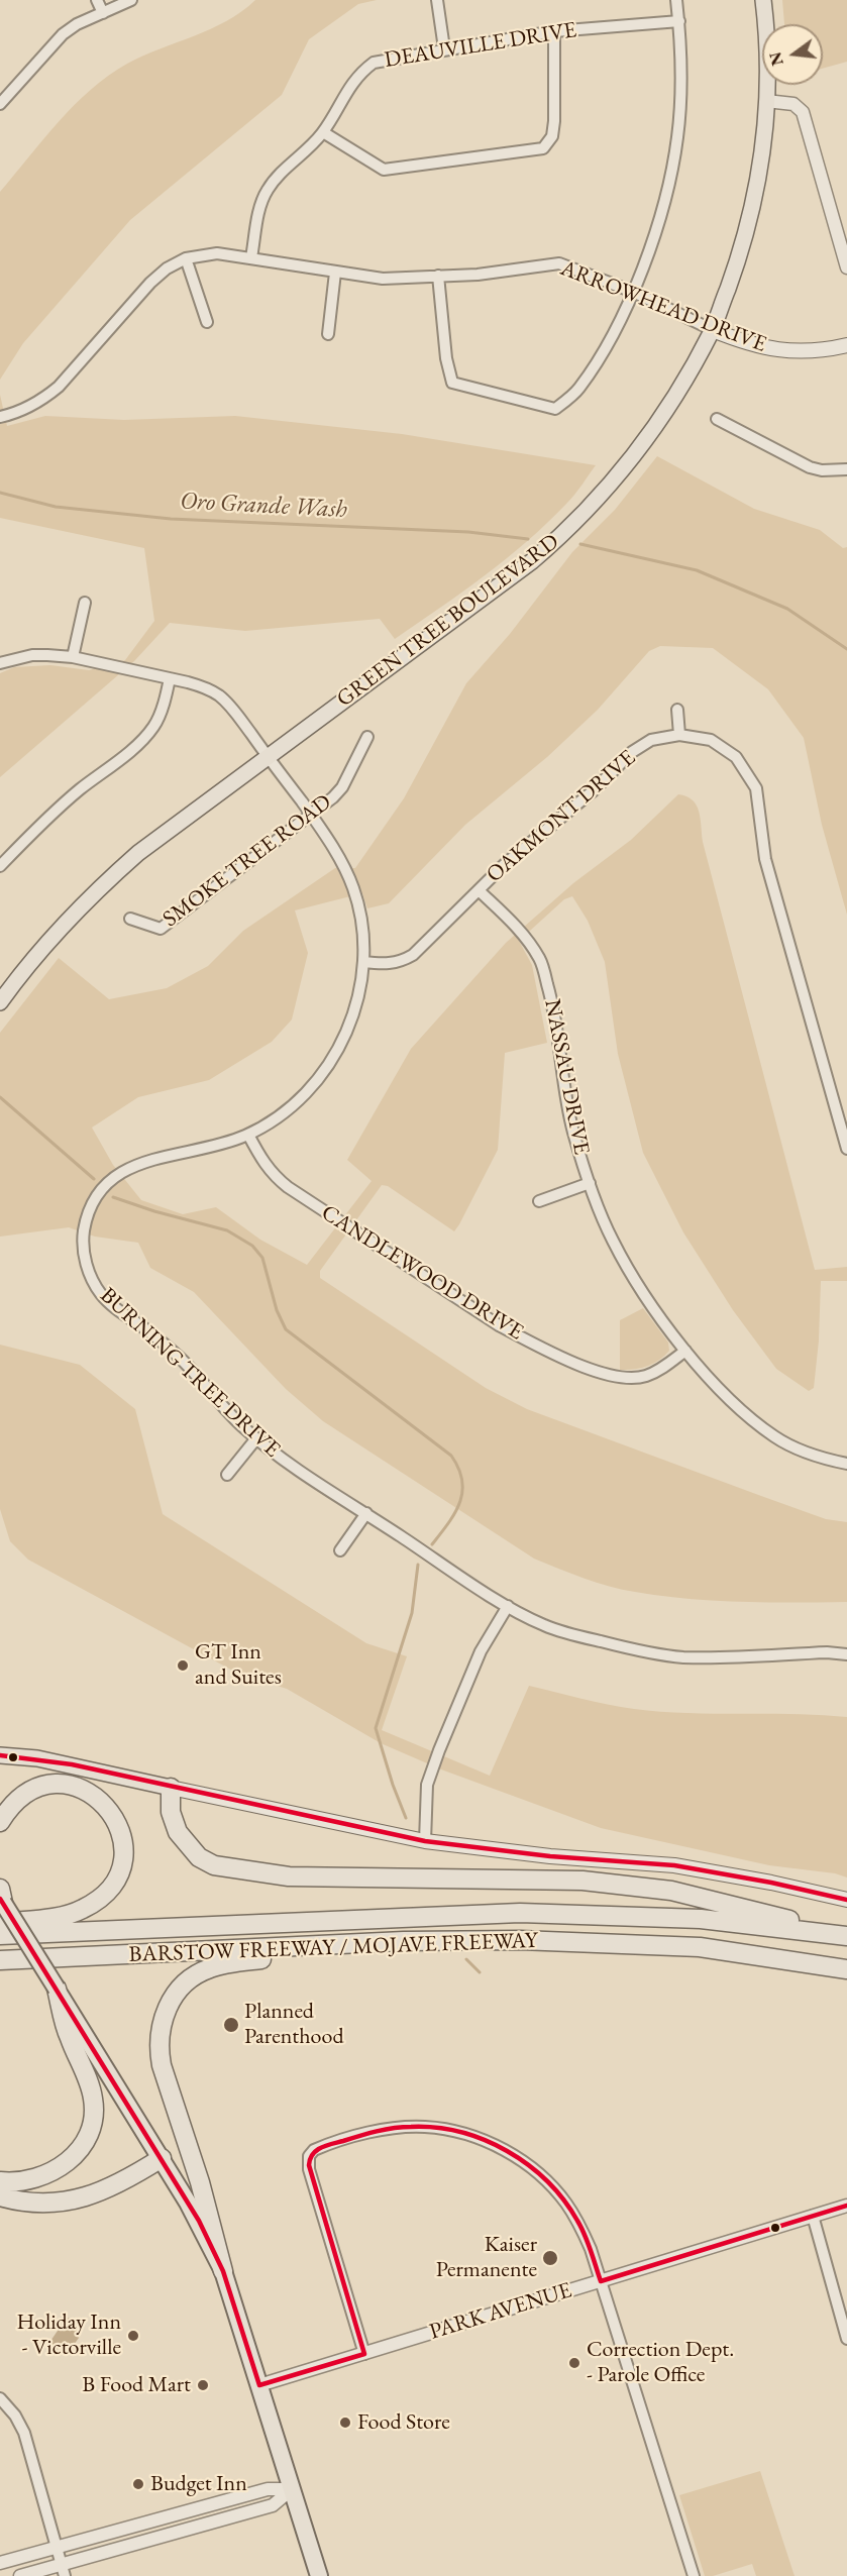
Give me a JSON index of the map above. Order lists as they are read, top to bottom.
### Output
{
  "streets": {
    "highway": ["BARSTOW FREEWAY / MOJAVE FREEWAY"],
    "main road": ["ARROWHEAD DRIVE", "GREEN TREE BOULEVARD"],
    "street": [
      "DEAUVILLE DRIVE",
      "OAKMONT DRIVE",
      "SMOKE TREE ROAD",
      "NASSAU DRIVE",
      "CANDLEWOOD DRIVE",
      "BURNING TREE DRIVE",
      "PARK AVENUE"
    ]
  },
  "crossings": [
    ["DEAUVILLE DRIVE", "ARROWHEAD DRIVE"],
    ["ARROWHEAD DRIVE", "GREEN TREE BOULEVARD"],
    ["GREEN TREE BOULEVARD", "BURNING TREE DRIVE"],
    ["OAKMONT DRIVE", "NASSAU DRIVE"],
    ["OAKMONT DRIVE", "BURNING TREE DRIVE"],
    ["SMOKE TREE ROAD", "BURNING TREE DRIVE"],
    ["NASSAU DRIVE", "CANDLEWOOD DRIVE"],
    ["CANDLEWOOD DRIVE", "BURNING TREE DRIVE"]
  ],
  "water": ["Oro Grande Wash"],
  "places": [
    "GT Inn and Suites",
    "Planned Parenthood",
    "Kaiser Permanente",
    "Holiday Inn - Victorville",
    "Correction Dept. - Parole Office",
    "B Food Mart",
    "Food Store",
    "Budget Inn"
  ],
  "north": "left"
}
